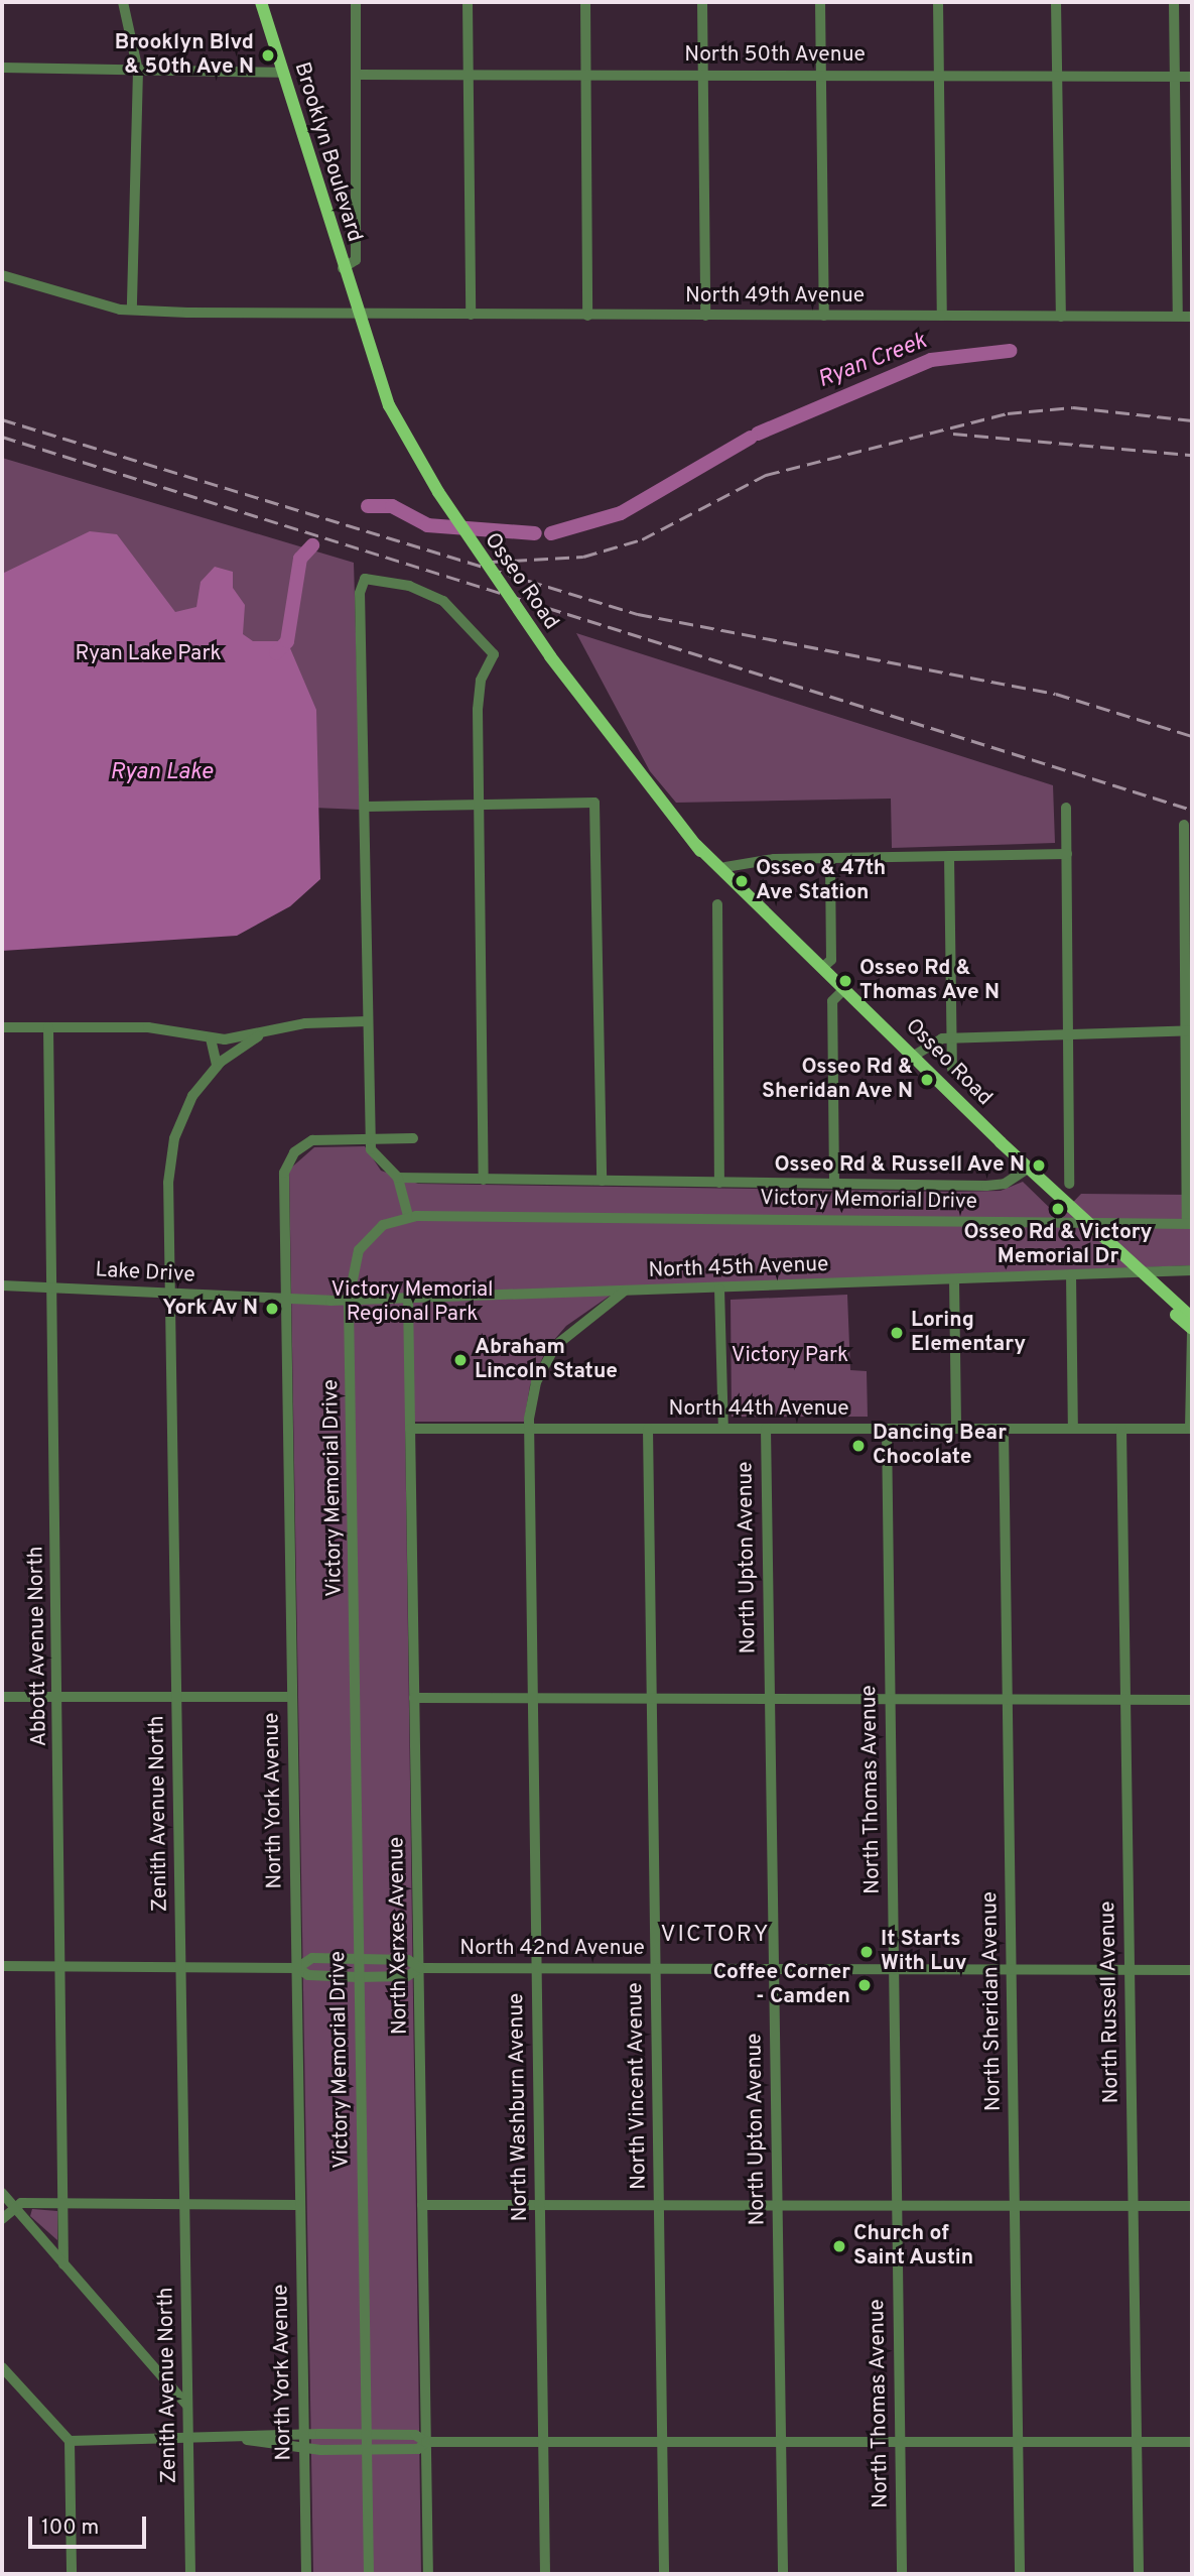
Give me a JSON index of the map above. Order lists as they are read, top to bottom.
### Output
{
  "streets": {
    "main road": ["Brooklyn Boulevard", "Osseo Road"],
    "street": [
      "North 50th Avenue",
      "North 49th Avenue",
      "Victory Memorial Drive",
      "North 45th Avenue",
      "Lake Drive",
      "North 44th Avenue",
      "North Upton Avenue",
      "Abbott Avenue North",
      "North Thomas Avenue",
      "North York Avenue",
      "Zenith Avenue North",
      "North Xerxes Avenue",
      "North 42nd Avenue",
      "North Sheridan Avenue",
      "North Russell Avenue",
      "North Vincent Avenue",
      "North Washburn Avenue"
    ]
  },
  "crossings": [
    ["Brooklyn Boulevard", "North 49th Avenue"],
    ["Brooklyn Boulevard", "Osseo Road"],
    ["North 49th Avenue", "Osseo Road"],
    ["Osseo Road", "Victory Memorial Drive"],
    ["Osseo Road", "North 45th Avenue"],
    ["Victory Memorial Drive", "North 45th Avenue"],
    ["Victory Memorial Drive", "North 42nd Avenue"],
    ["North 45th Avenue", "Lake Drive"],
    ["North 45th Avenue", "North York Avenue"],
    ["North 45th Avenue", "North Xerxes Avenue"],
    ["North 45th Avenue", "North Washburn Avenue"],
    ["Lake Drive", "Abbott Avenue North"],
    ["Lake Drive", "North York Avenue"],
    ["Lake Drive", "Zenith Avenue North"],
    ["North 44th Avenue", "North Upton Avenue"],
    ["North 44th Avenue", "North Thomas Avenue"],
    ["North 44th Avenue", "North Xerxes Avenue"],
    ["North 44th Avenue", "North Sheridan Avenue"],
    ["North 44th Avenue", "North Russell Avenue"],
    ["North 44th Avenue", "North Vincent Avenue"],
    ["North 44th Avenue", "North Washburn Avenue"],
    ["North Upton Avenue", "North 42nd Avenue"],
    ["Abbott Avenue North", "North 42nd Avenue"],
    ["North Thomas Avenue", "North 42nd Avenue"],
    ["North York Avenue", "North 42nd Avenue"],
    ["Zenith Avenue North", "North 42nd Avenue"],
    ["North Xerxes Avenue", "North 42nd Avenue"],
    ["North 42nd Avenue", "North Sheridan Avenue"],
    ["North 42nd Avenue", "North Russell Avenue"],
    ["North 42nd Avenue", "North Vincent Avenue"],
    ["North 42nd Avenue", "North Washburn Avenue"]
  ],
  "districts": ["VICTORY"],
  "water": ["Ryan Creek", "Ryan Lake"],
  "parks": ["Ryan Lake Park", "Victory Memorial Regional Park", "Victory Park"],
  "places": [
    "Brooklyn Blvd & 50th Ave N",
    "Osseo & 47th Ave Station",
    "Osseo Rd & Thomas Ave N",
    "Osseo Rd & Sheridan Ave N",
    "Osseo Rd & Russell Ave N",
    "Osseo Rd & Victory Memorial Dr",
    "York Av N",
    "Loring Elementary",
    "Abraham Lincoln Statue",
    "Dancing Bear Chocolate",
    "It Starts With Luv",
    "Coffee Corner - Camden",
    "Church of Saint Austin"
  ],
  "scale_bar": "100 m"
}
